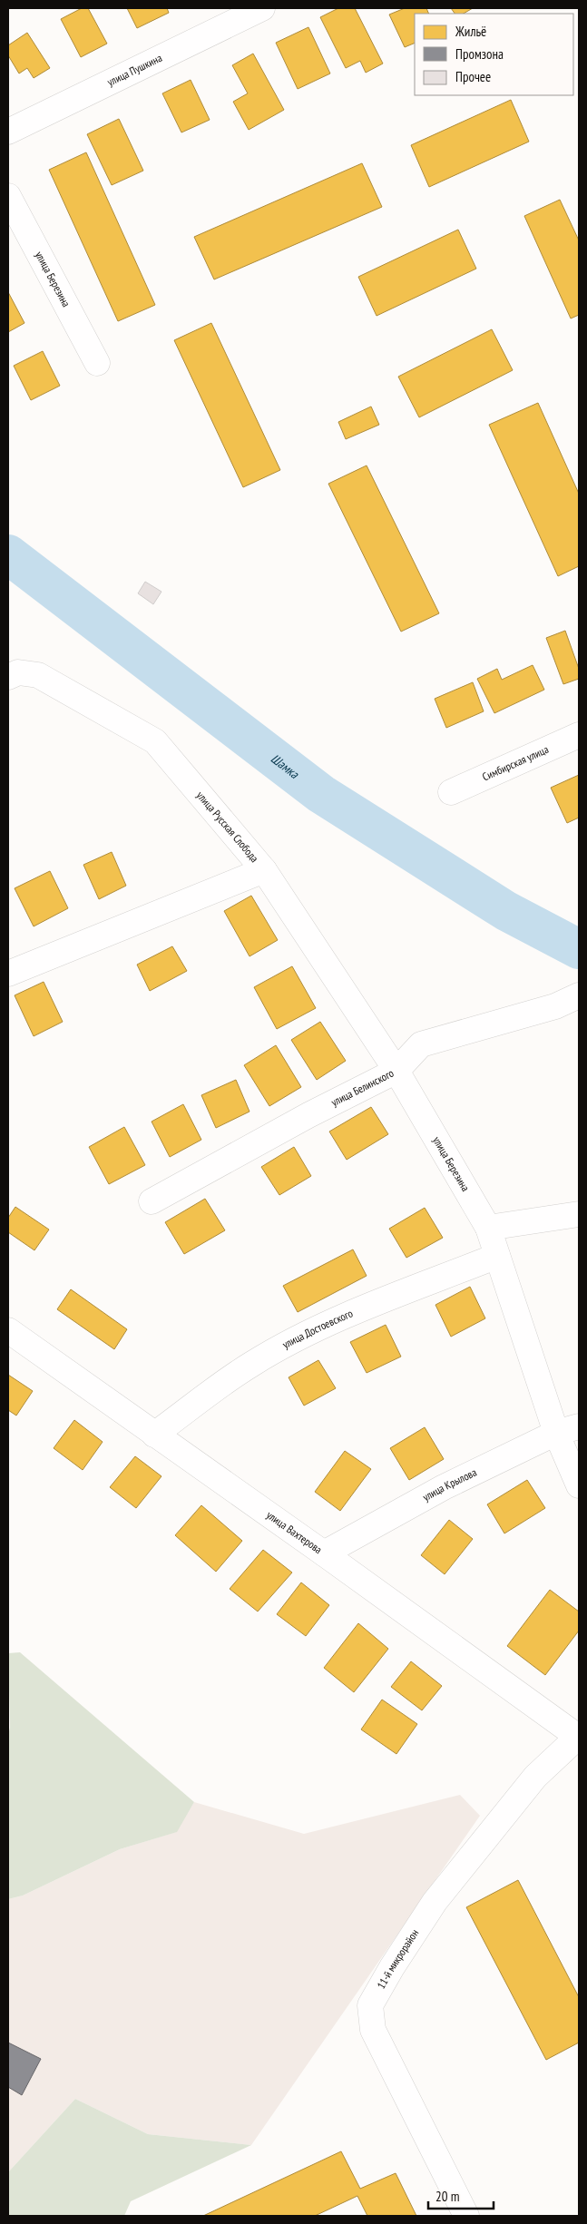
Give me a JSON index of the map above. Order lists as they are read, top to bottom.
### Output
{
  "streets": {
    "street": [
      "улица Пушкина",
      "улица Березина",
      "Симбирская улица",
      "улица Русская Слобода",
      "улица Белинского",
      "улица Достоевского",
      "улица Крылова",
      "улица Вахтерова",
      "11-й микрорайон"
    ]
  },
  "crossings": [
    ["улица Березина", "улица Русская Слобода"],
    ["улица Березина", "улица Белинского"],
    ["улица Березина", "улица Достоевского"],
    ["улица Березина", "улица Крылова"],
    ["улица Достоевского", "улица Вахтерова"],
    ["улица Крылова", "улица Вахтерова"],
    ["улица Вахтерова", "11-й микрорайон"]
  ],
  "water": ["Шамка"],
  "legend": ["Жильё", "Промзона", "Прочее"],
  "scale_bar": "20 m"
}
